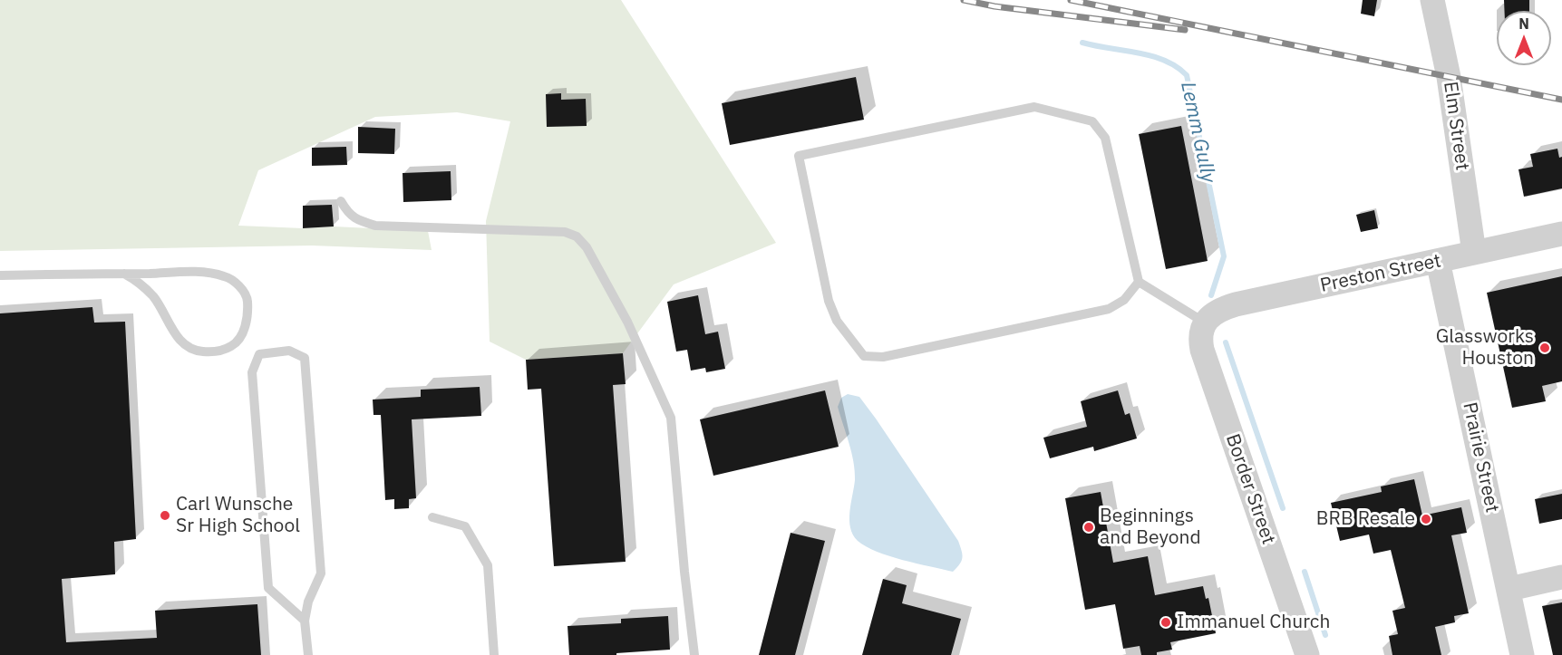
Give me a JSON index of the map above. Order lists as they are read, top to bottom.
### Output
{
  "streets": {
    "street": [
      "Elm Street",
      "Preston Street",
      "Prairie Street",
      "Border Street"
    ]
  },
  "crossings": [
    ["Elm Street", "Preston Street"],
    ["Preston Street", "Prairie Street"],
    ["Preston Street", "Border Street"]
  ],
  "water": ["Lemm Gully"],
  "places": [
    "Glassworks Houston",
    "Carl Wunsche Sr High School",
    "BRB Resale",
    "Beginnings and Beyond",
    "Immanuel Church"
  ],
  "north": "top"
}
